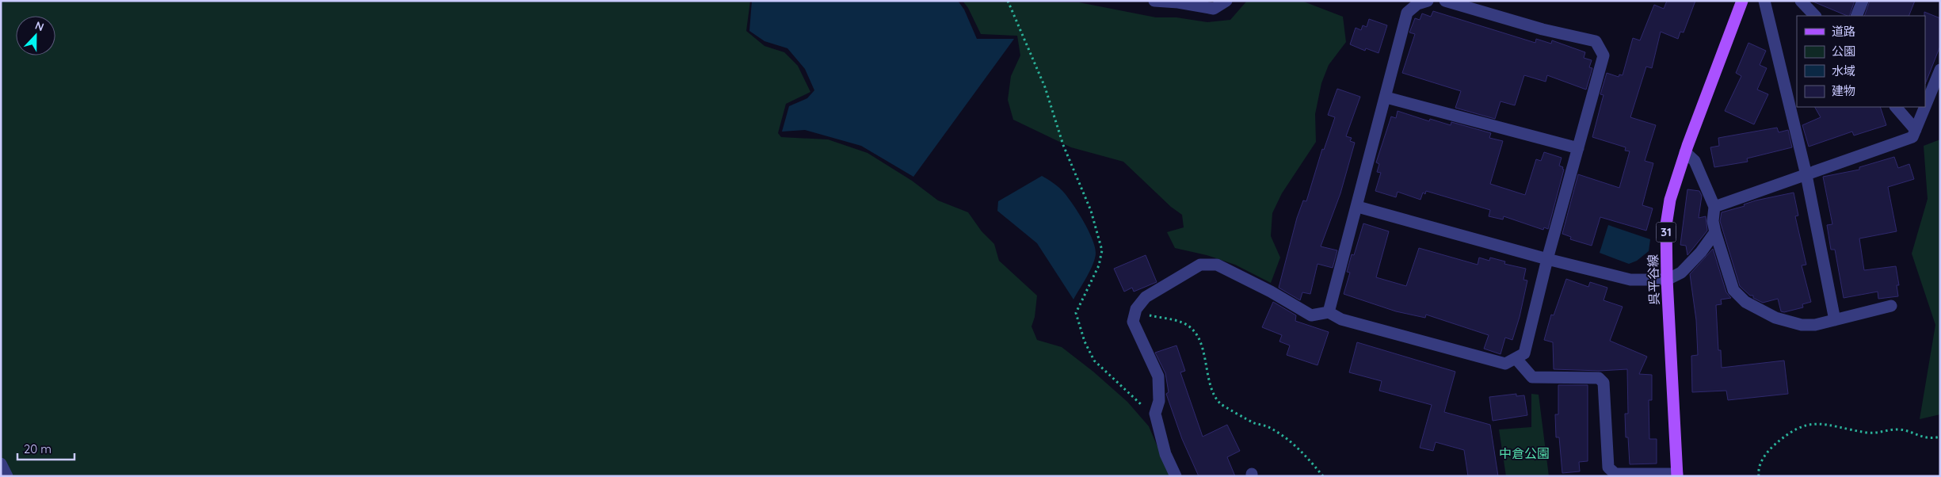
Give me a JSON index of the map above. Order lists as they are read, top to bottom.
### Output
{
  "streets": {
    "main road": ["31", "呉平谷線"]
  },
  "parks": ["中倉公園"],
  "legend": [
    "道路",
    "公園",
    "水域",
    "建物"
  ],
  "scale_bar": "20 m",
  "north": "top"
}
